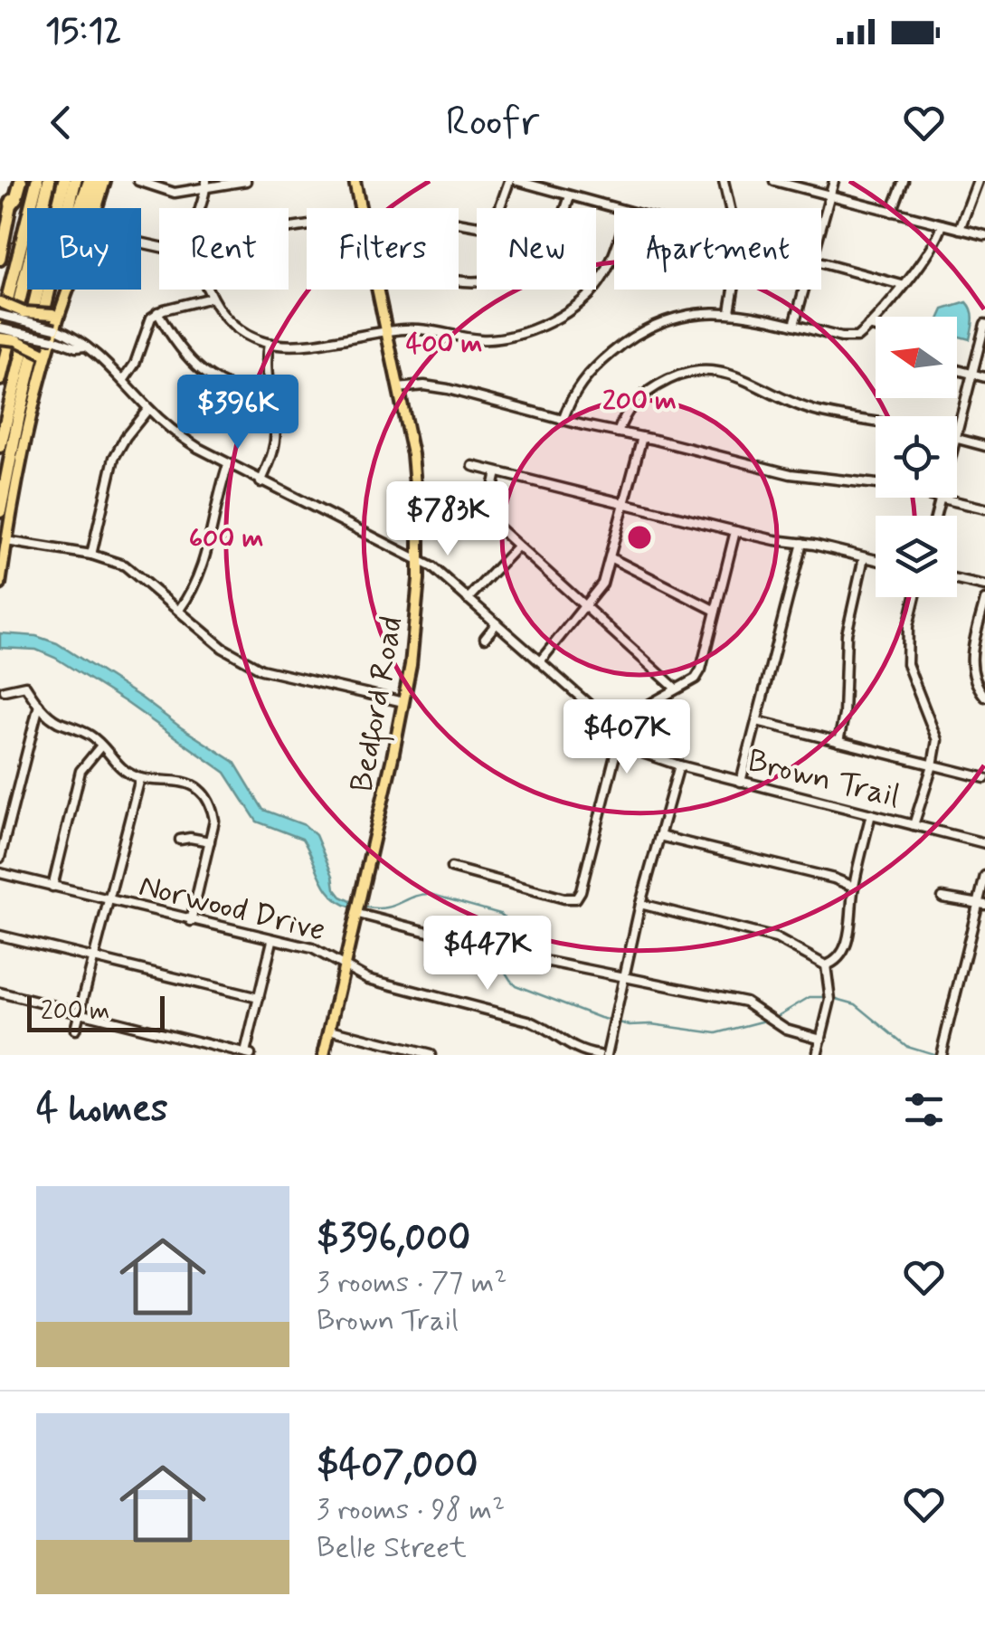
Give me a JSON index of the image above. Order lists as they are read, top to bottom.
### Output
{
  "streets": {
    "main road": ["Bedford Road"],
    "street": ["Brown Trail", "Norwood Drive"]
  },
  "crossings": [
    ["Bedford Road", "Brown Trail"],
    ["Bedford Road", "Norwood Drive"]
  ],
  "scale_bar": "200 m",
  "north": "left",
  "page": {
    "status": "15:12",
    "header": "Roofr",
    "chip": [
      "Buy",
      "Rent",
      "Filters",
      "New",
      "Apartment"
    ],
    "price": [
      "$396K",
      "$783K",
      "$407K",
      "$447K"
    ],
    "scale": "200 m",
    "heading": "4 homes",
    "list": [
      {
        "name": "$396,000",
        "note": "3 rooms · 77 m² · Brown Trail"
      },
      {
        "name": "$407,000",
        "note": "3 rooms · 98 m² · Belle Street"
      }
    ]
  },
  "rings": ["400 m", "200 m", "600 m"]
}
